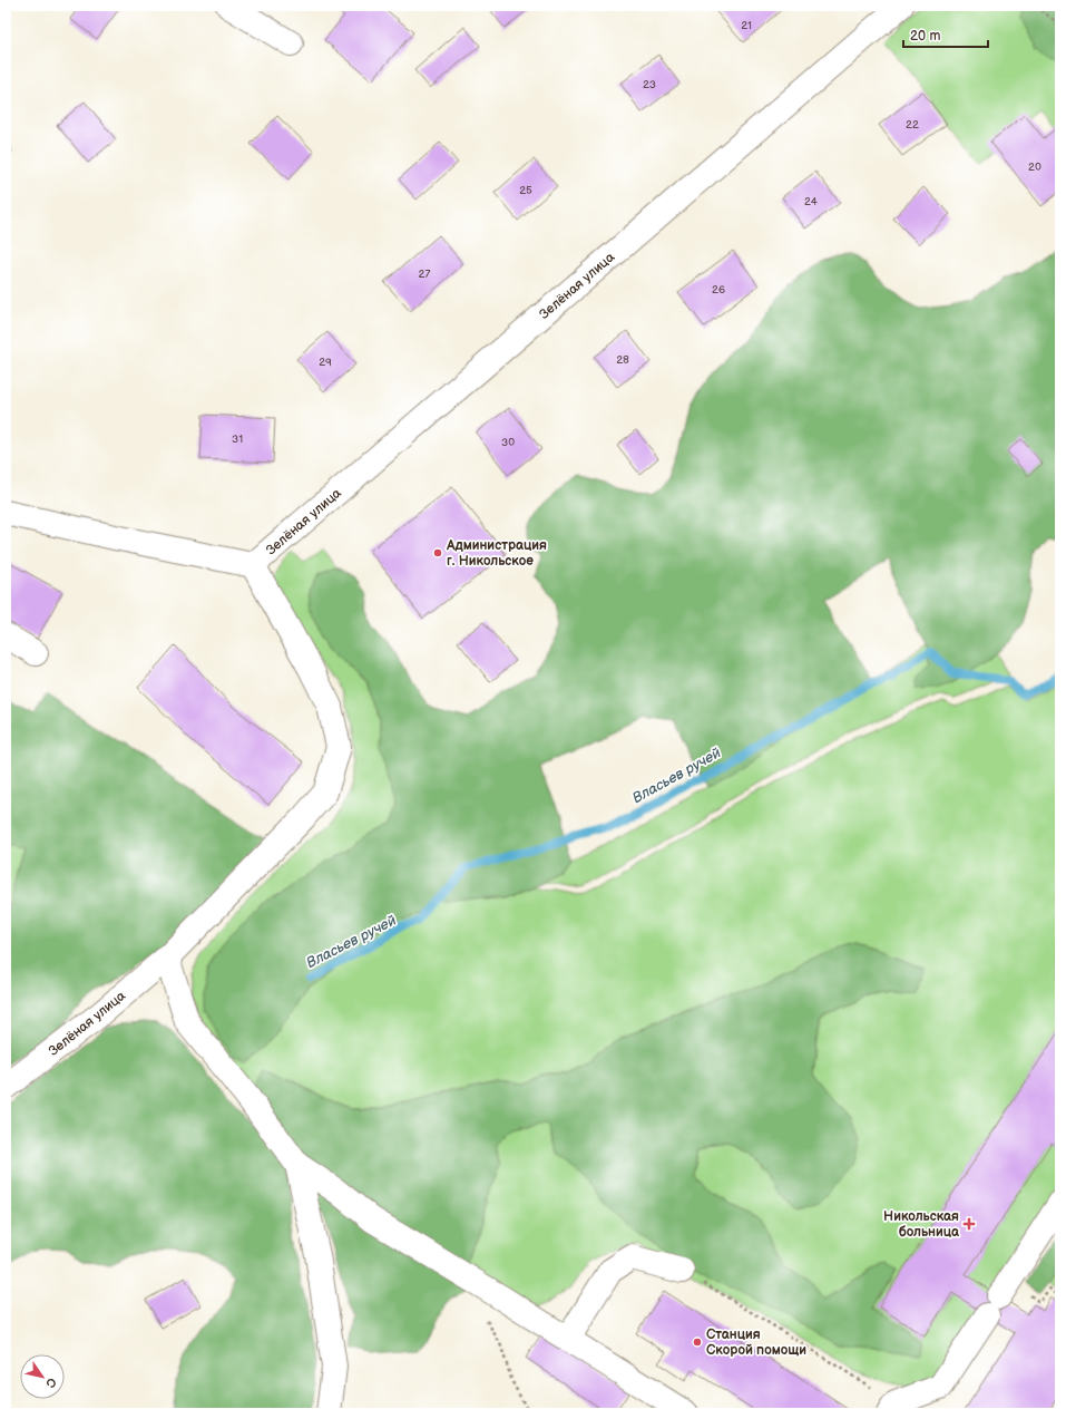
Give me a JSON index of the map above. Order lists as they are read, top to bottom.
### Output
{
  "streets": {
    "street": ["Зелёная улица"]
  },
  "water": ["Власьев ручей"],
  "places": {
    "other": ["Администрация г. Никольское", "Станция Скорой помощи"],
    "health": ["Никольская больница"]
  },
  "house_numbers": [
    "21",
    "23",
    "22",
    "20",
    "25",
    "24",
    "27",
    "26",
    "28",
    "29",
    "31",
    "30"
  ],
  "scale_bar": "20 m",
  "north": "bottom right"
}
